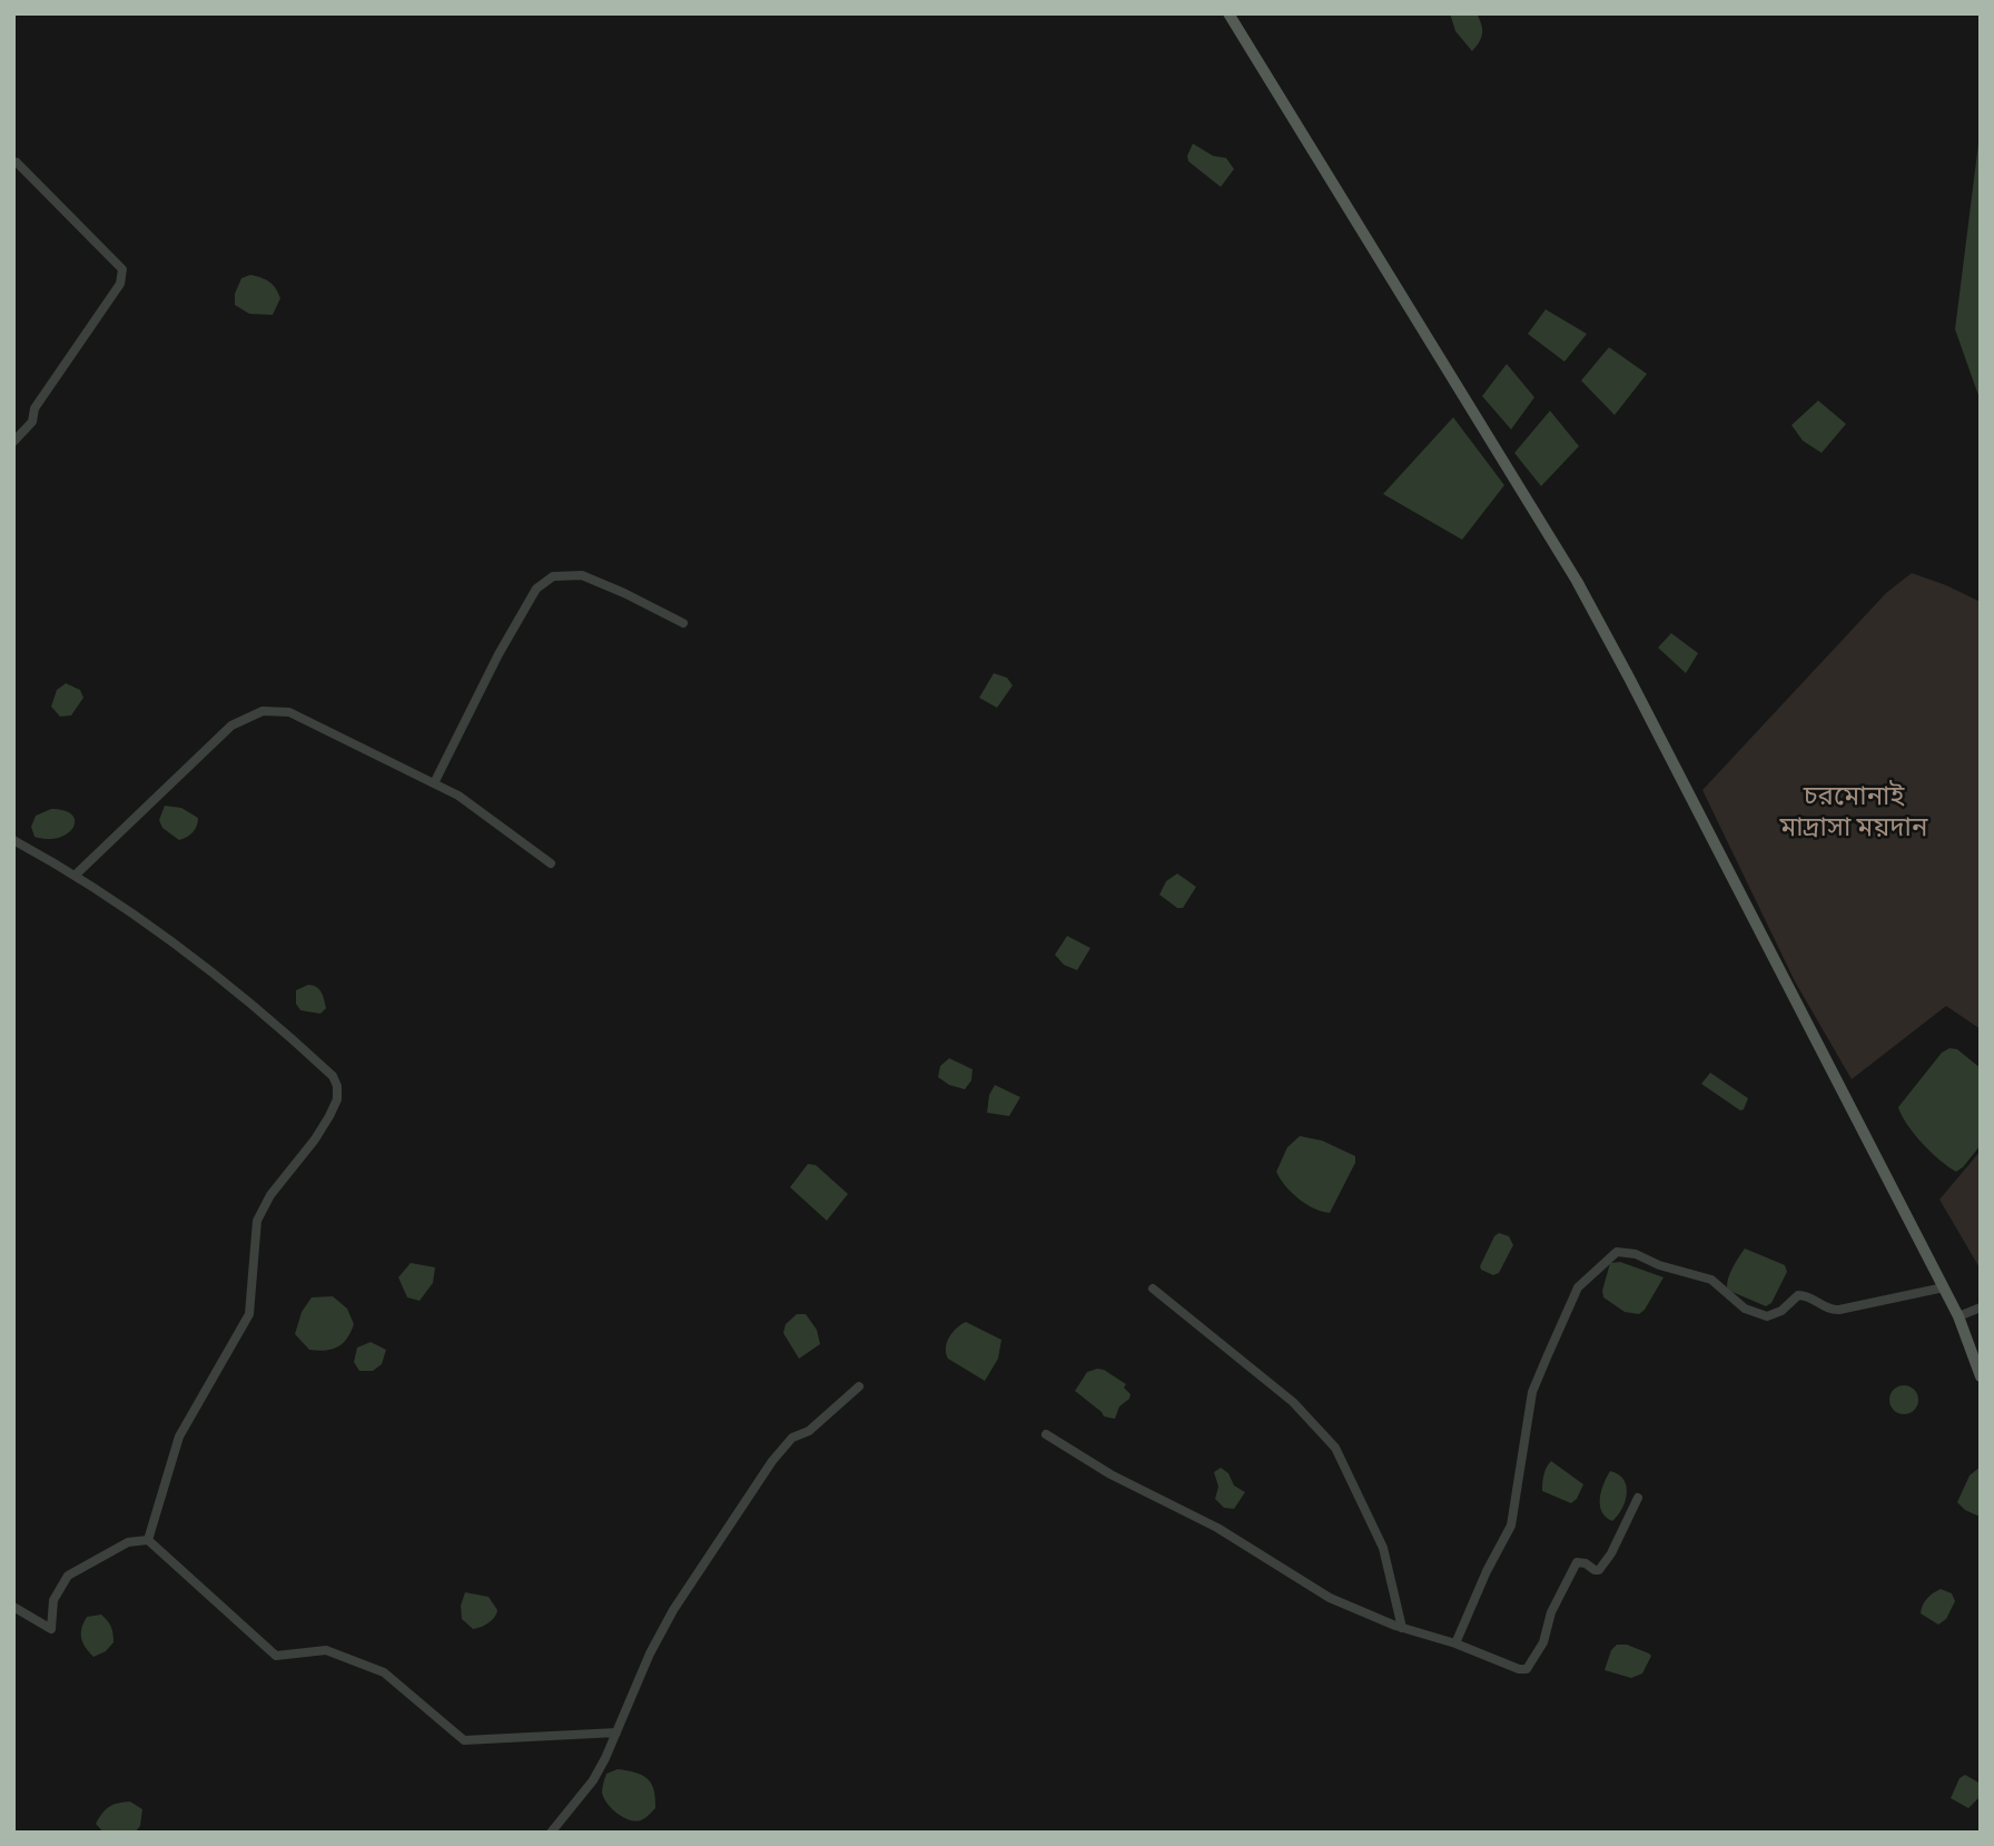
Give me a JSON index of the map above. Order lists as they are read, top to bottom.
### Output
{
  "parks": ["চরমোনাই মাদ্রাসা ময়দান"]
}
